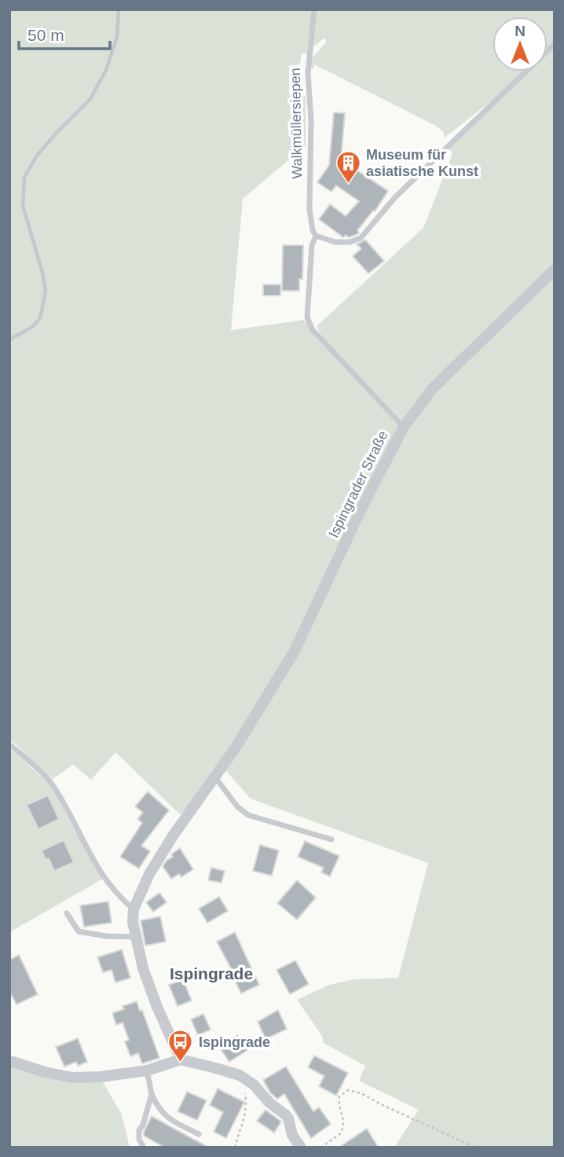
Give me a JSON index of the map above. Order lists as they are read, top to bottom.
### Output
{
  "streets": {
    "street": ["Ispingrader Straße"],
    "lane": ["Walkmüllersiepen"]
  },
  "districts": ["Ispingrade"],
  "places": {
    "building": ["Museum für asiatische Kunst"],
    "bus stop": ["Ispingrade"]
  },
  "scale_bar": "50 m",
  "north": "top"
}
